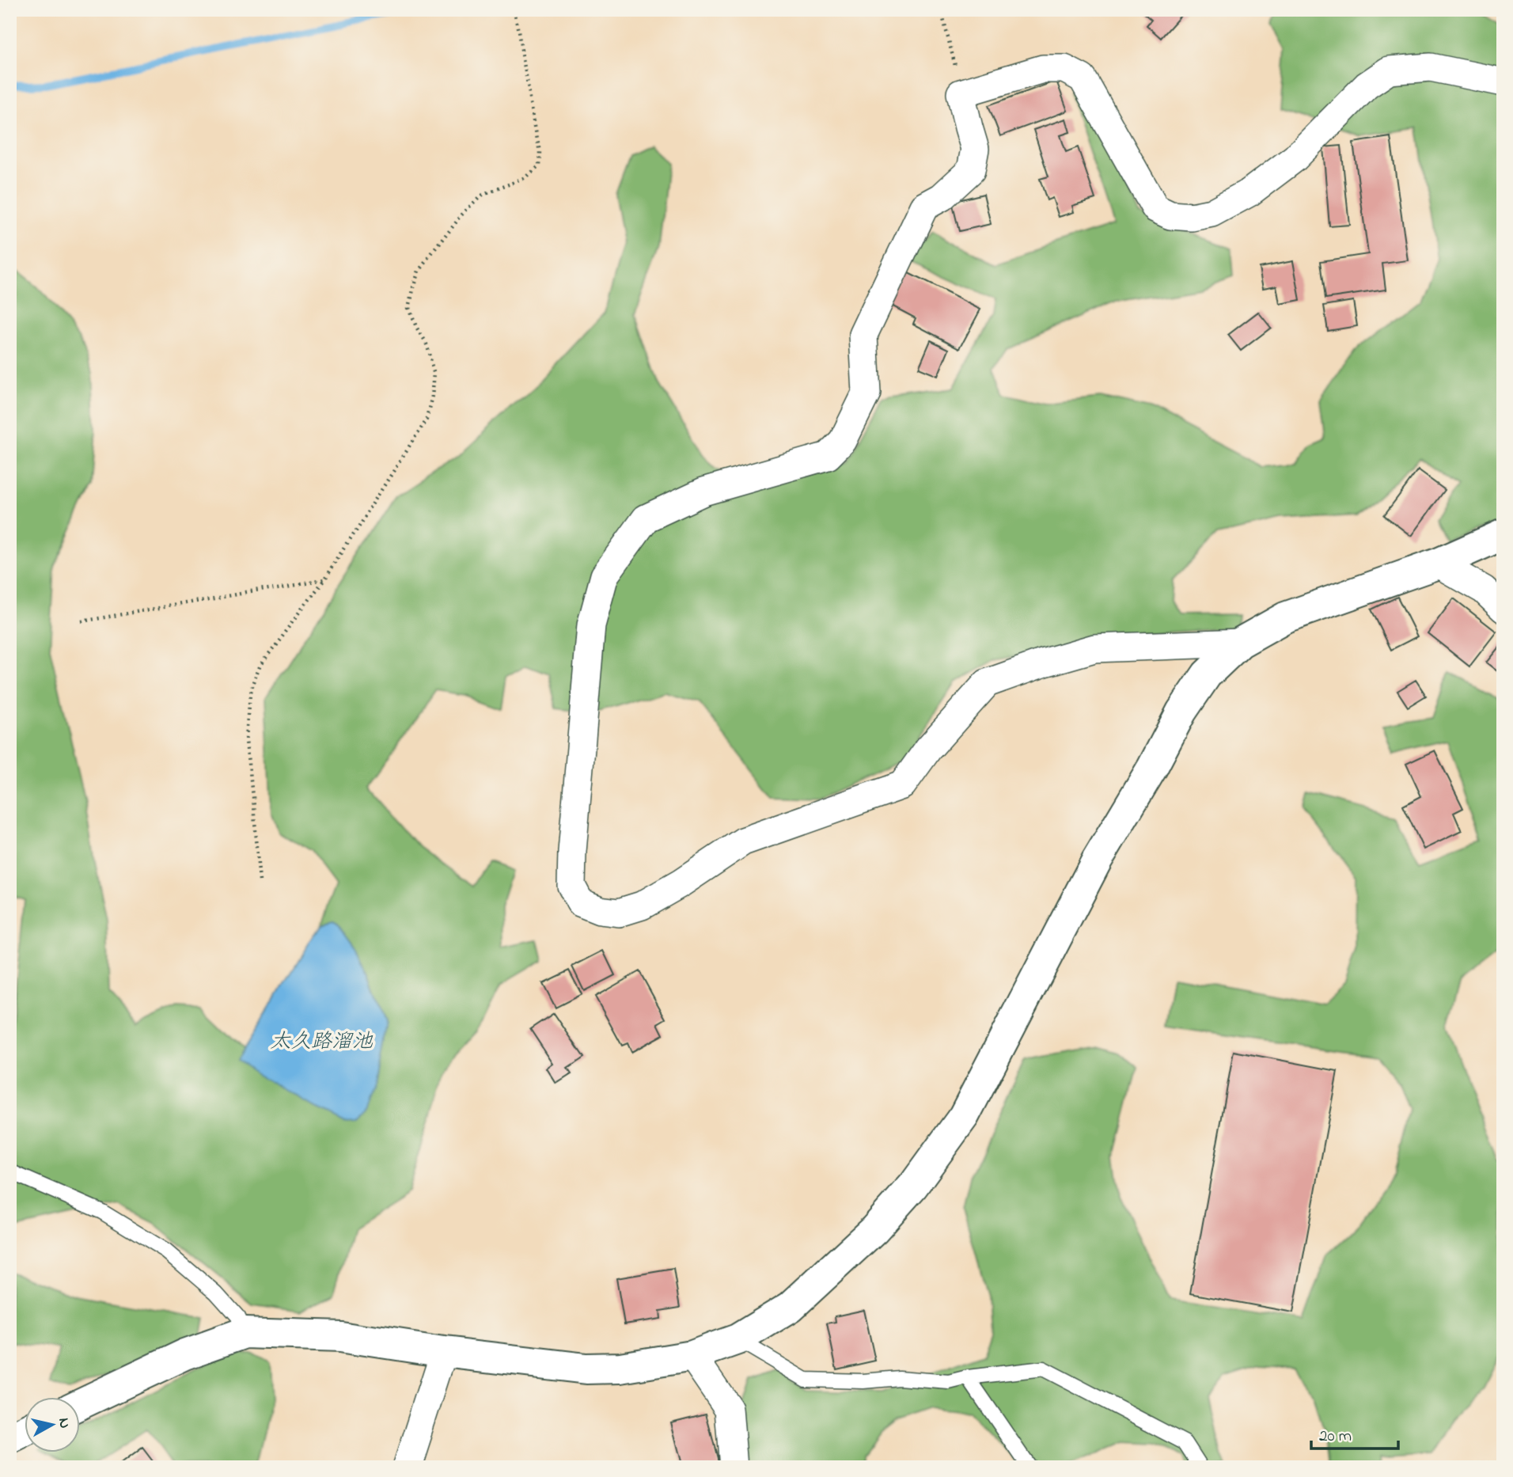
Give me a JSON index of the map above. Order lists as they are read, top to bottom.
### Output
{
  "water": ["太久路溜池"],
  "scale_bar": "20 m",
  "north": "right"
}
